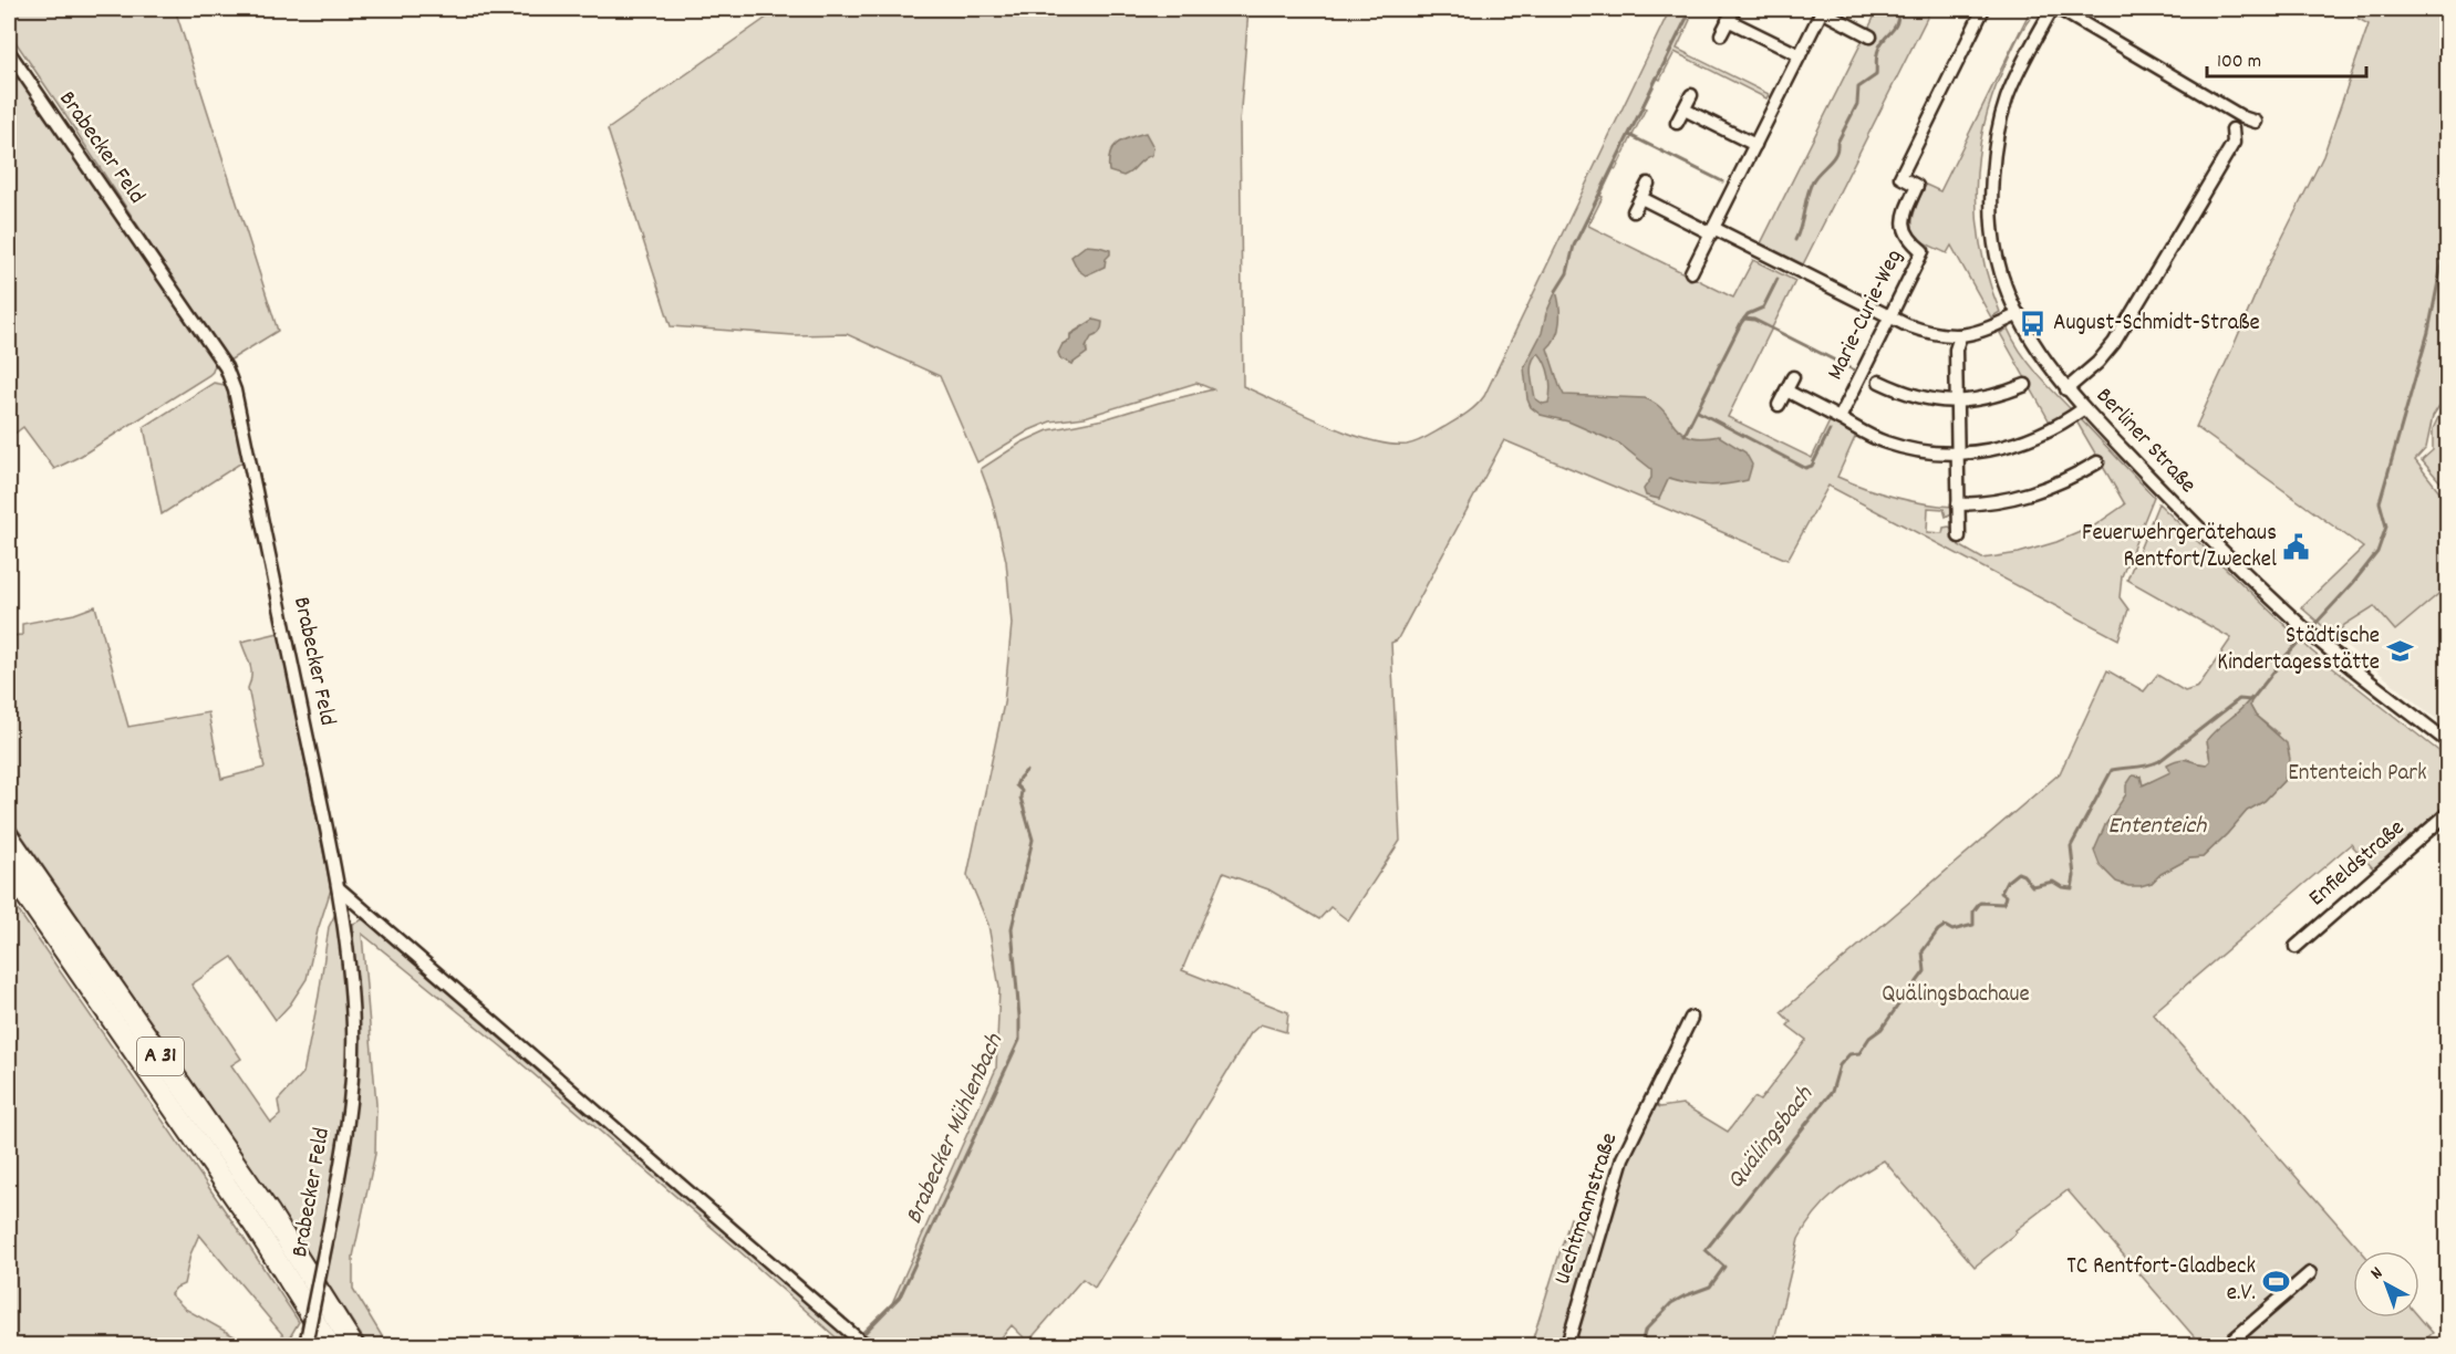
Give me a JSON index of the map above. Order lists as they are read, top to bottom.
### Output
{
  "streets": {
    "highway": ["A 31"],
    "street": [
      "Brabecker Feld",
      "Marie-Curie-Weg",
      "Berliner Straße",
      "Enfieldstraße",
      "Uechtmannstraße"
    ]
  },
  "water": ["Ententeich", "Brabecker Mühlenbach", "Quälingsbach"],
  "parks": ["Ententeich Park", "Quälingsbachaue"],
  "places": {
    "bus stop": ["August-Schmidt-Straße"],
    "public building": ["Feuerwehrgerätehaus Rentfort/Zweckel"],
    "school or university": ["Städtische Kindertagesstätte"],
    "sports": ["TC Rentfort-Gladbeck e.V."]
  },
  "scale_bar": "100 m",
  "north": "top left"
}
